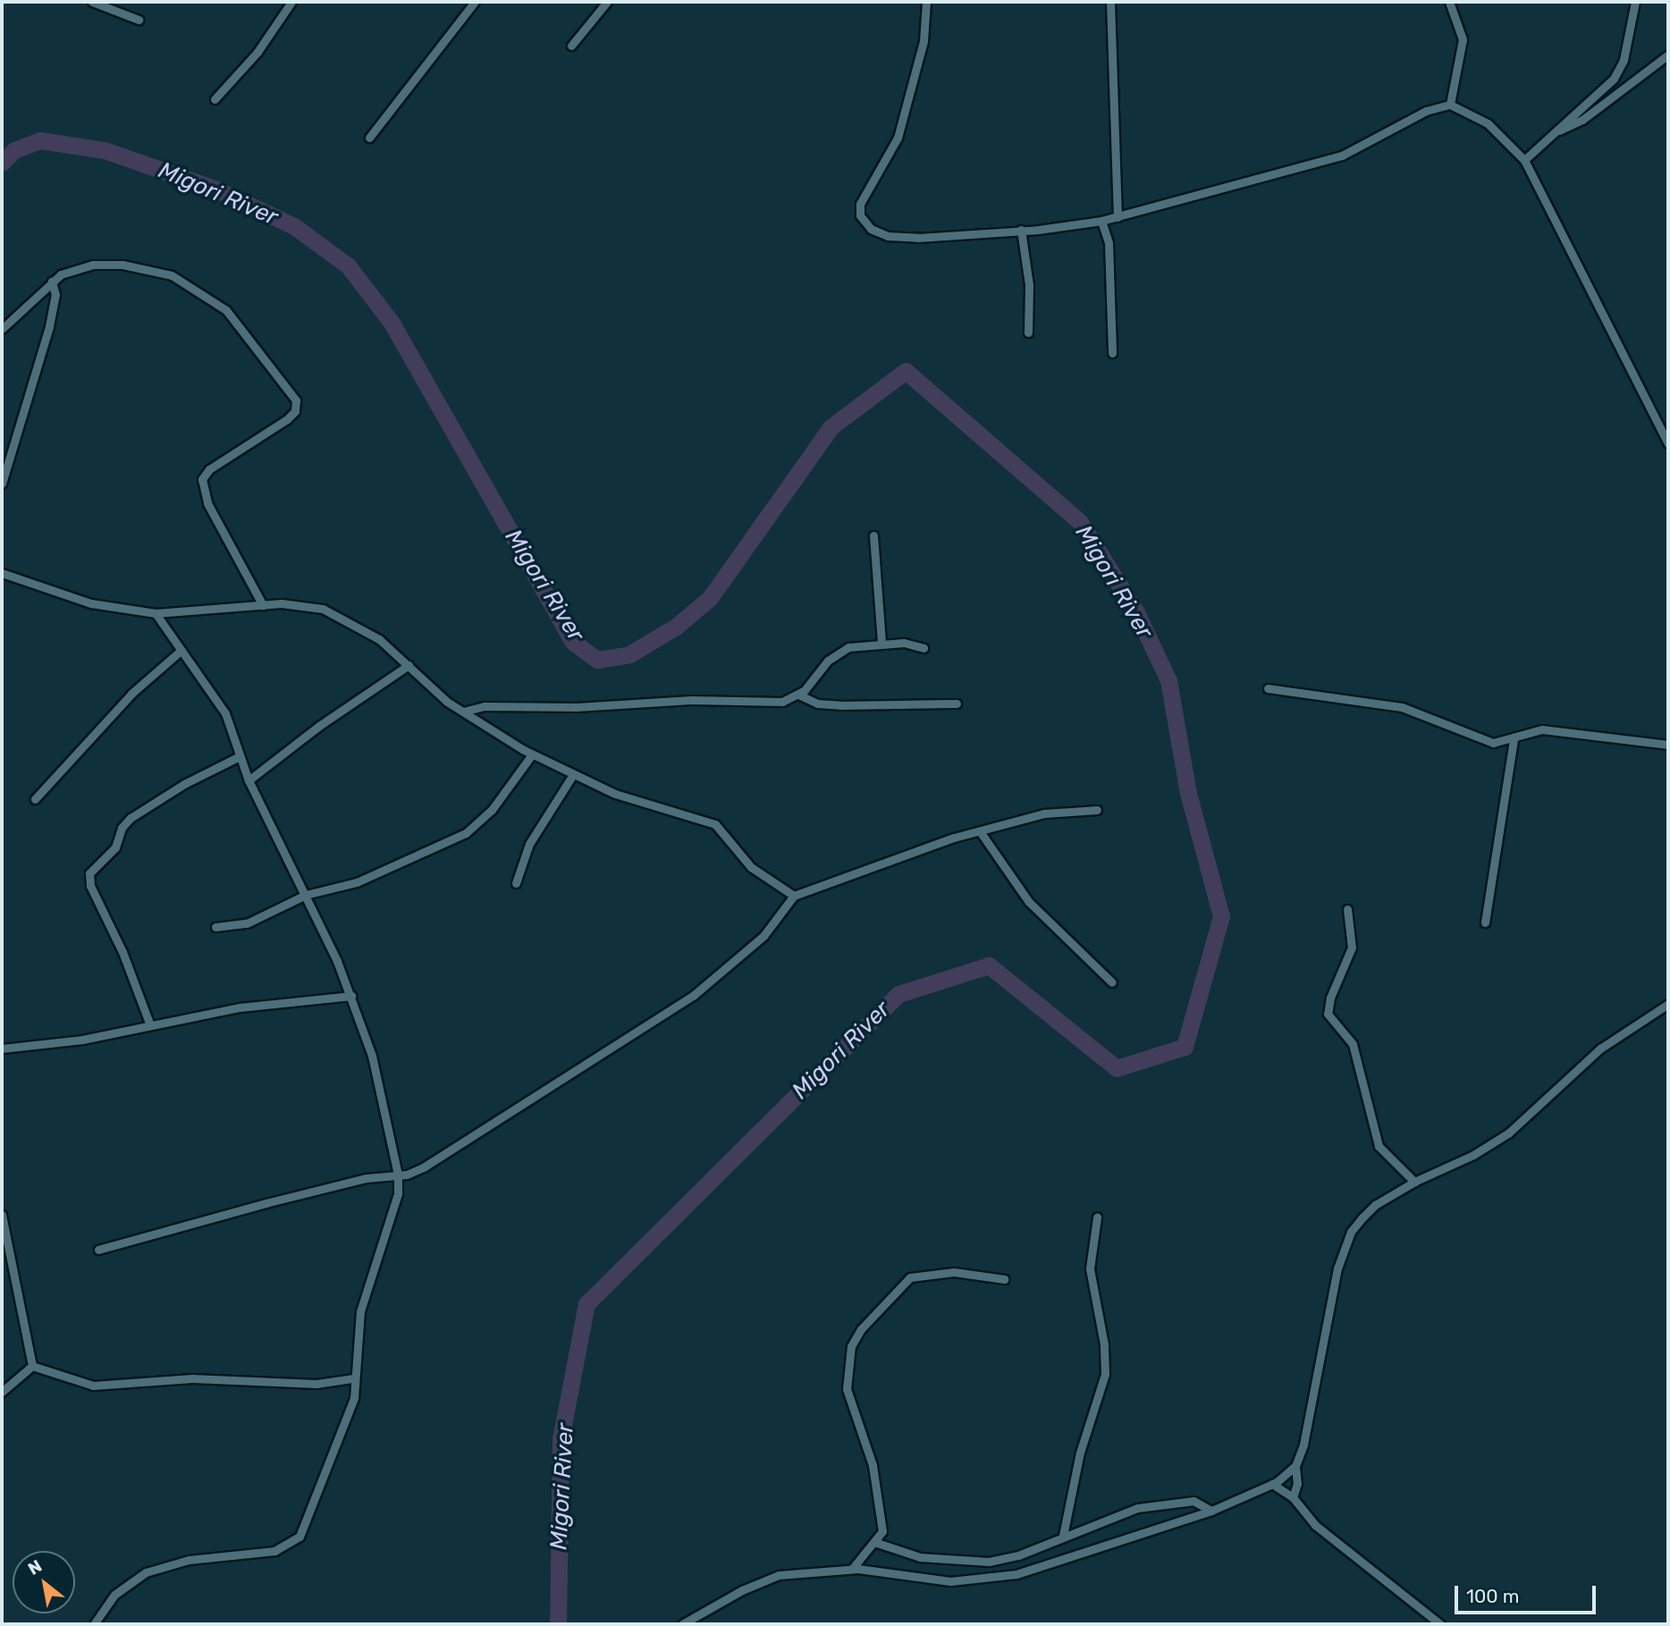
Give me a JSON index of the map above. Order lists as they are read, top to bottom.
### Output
{
  "water": ["Migori River"],
  "scale_bar": "100 m",
  "north": "top left"
}
